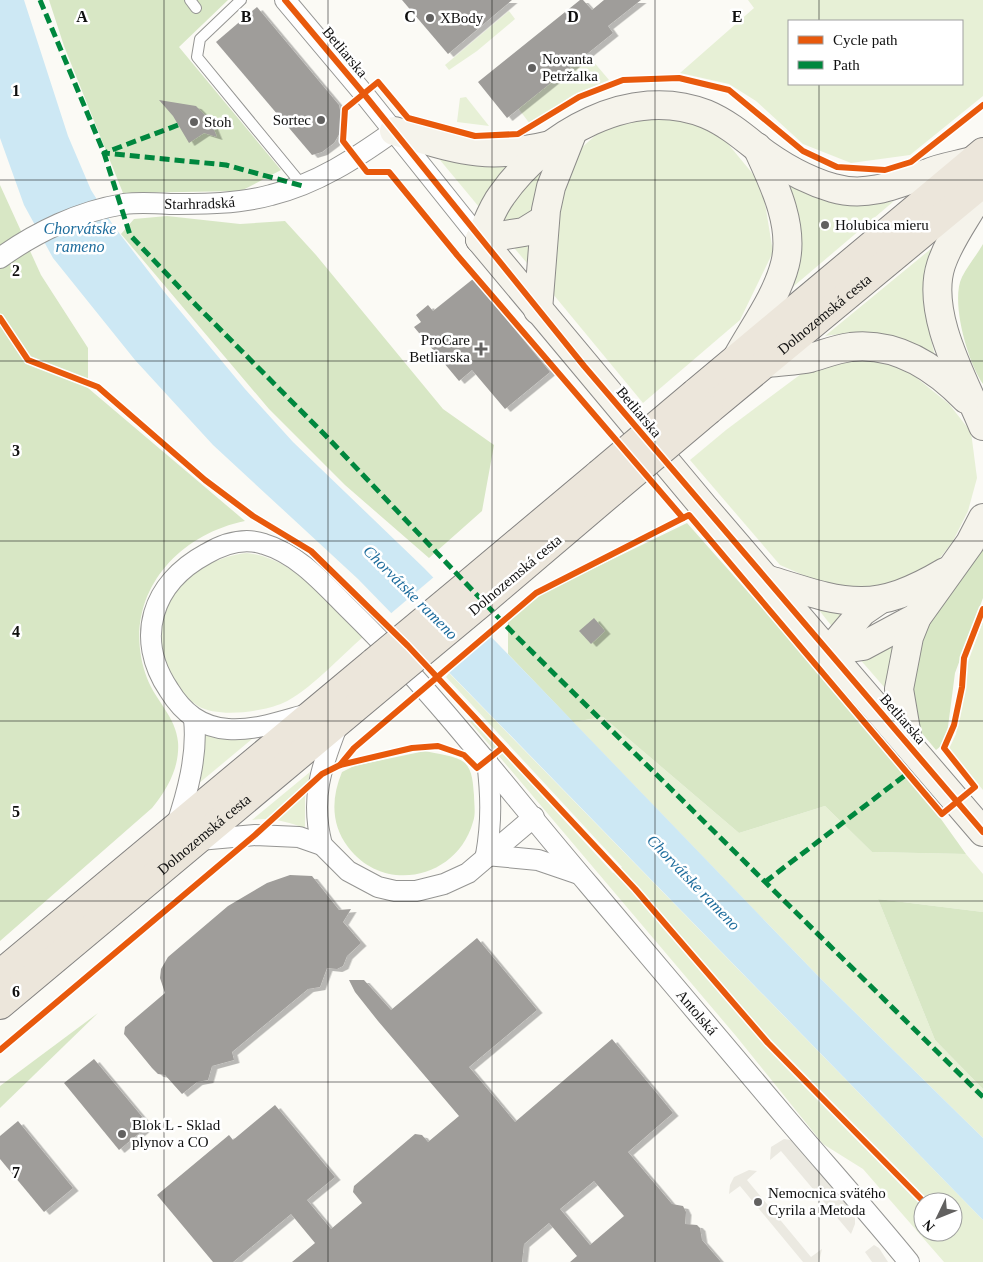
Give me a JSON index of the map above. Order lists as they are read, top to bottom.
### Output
{
  "streets": {
    "main road": ["Dolnozemská cesta"],
    "street": ["Betliarska", "Starhradská", "Antolská"]
  },
  "crossings": [
    ["Betliarska", "Starhradská"]
  ],
  "water": ["Chorvátske rameno"],
  "places": {
    "other": [
      "XBody",
      "Novanta Petržalka",
      "Sortec",
      "Stoh",
      "Holubica mieru",
      "Blok L - Sklad plynov a CO",
      "Nemocnica svätého Cyrila a Metoda"
    ],
    "health": ["ProCare Betliarska"]
  },
  "legend": ["Cycle path", "Path"],
  "north": "bottom left",
  "grid": {
    "columns": [
      "A",
      "B",
      "C",
      "D",
      "E"
    ],
    "rows": [
      "1",
      "2",
      "3",
      "4",
      "5",
      "6",
      "7"
    ]
  }
}
